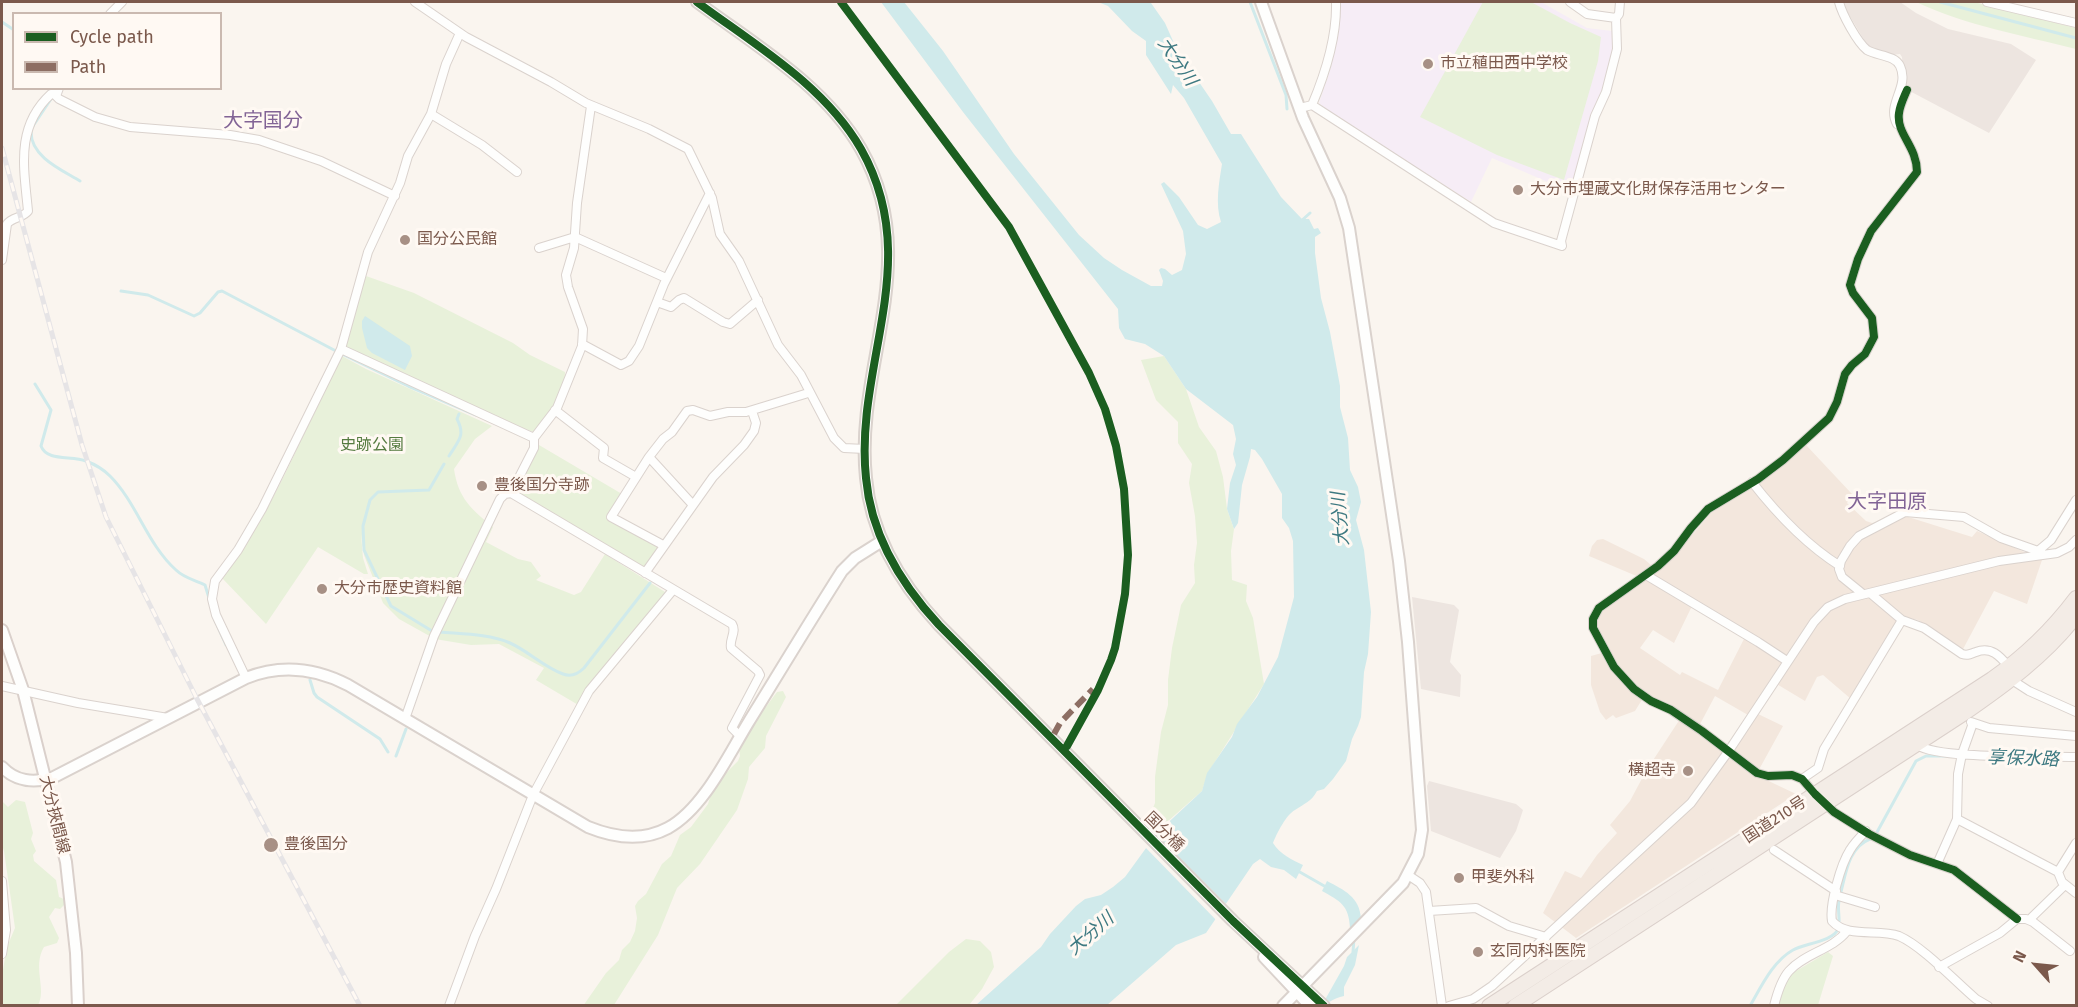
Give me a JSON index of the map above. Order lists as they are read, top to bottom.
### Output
{
  "streets": {
    "highway": ["国道210号"],
    "street": ["大分挾間線", "国分橋"]
  },
  "districts": ["大字国分", "大字田原"],
  "water": ["大分川", "享保水路"],
  "parks": ["史跡公園"],
  "places": [
    "市立稙田西中学校",
    "大分市埋蔵文化財保存活用センター",
    "国分公民館",
    "豊後国分寺跡",
    "大分市歴史資料館",
    "横超寺",
    "豊後国分",
    "甲斐外科",
    "玄同内科医院"
  ],
  "legend": ["Cycle path", "Path"],
  "north": "top left"
}
